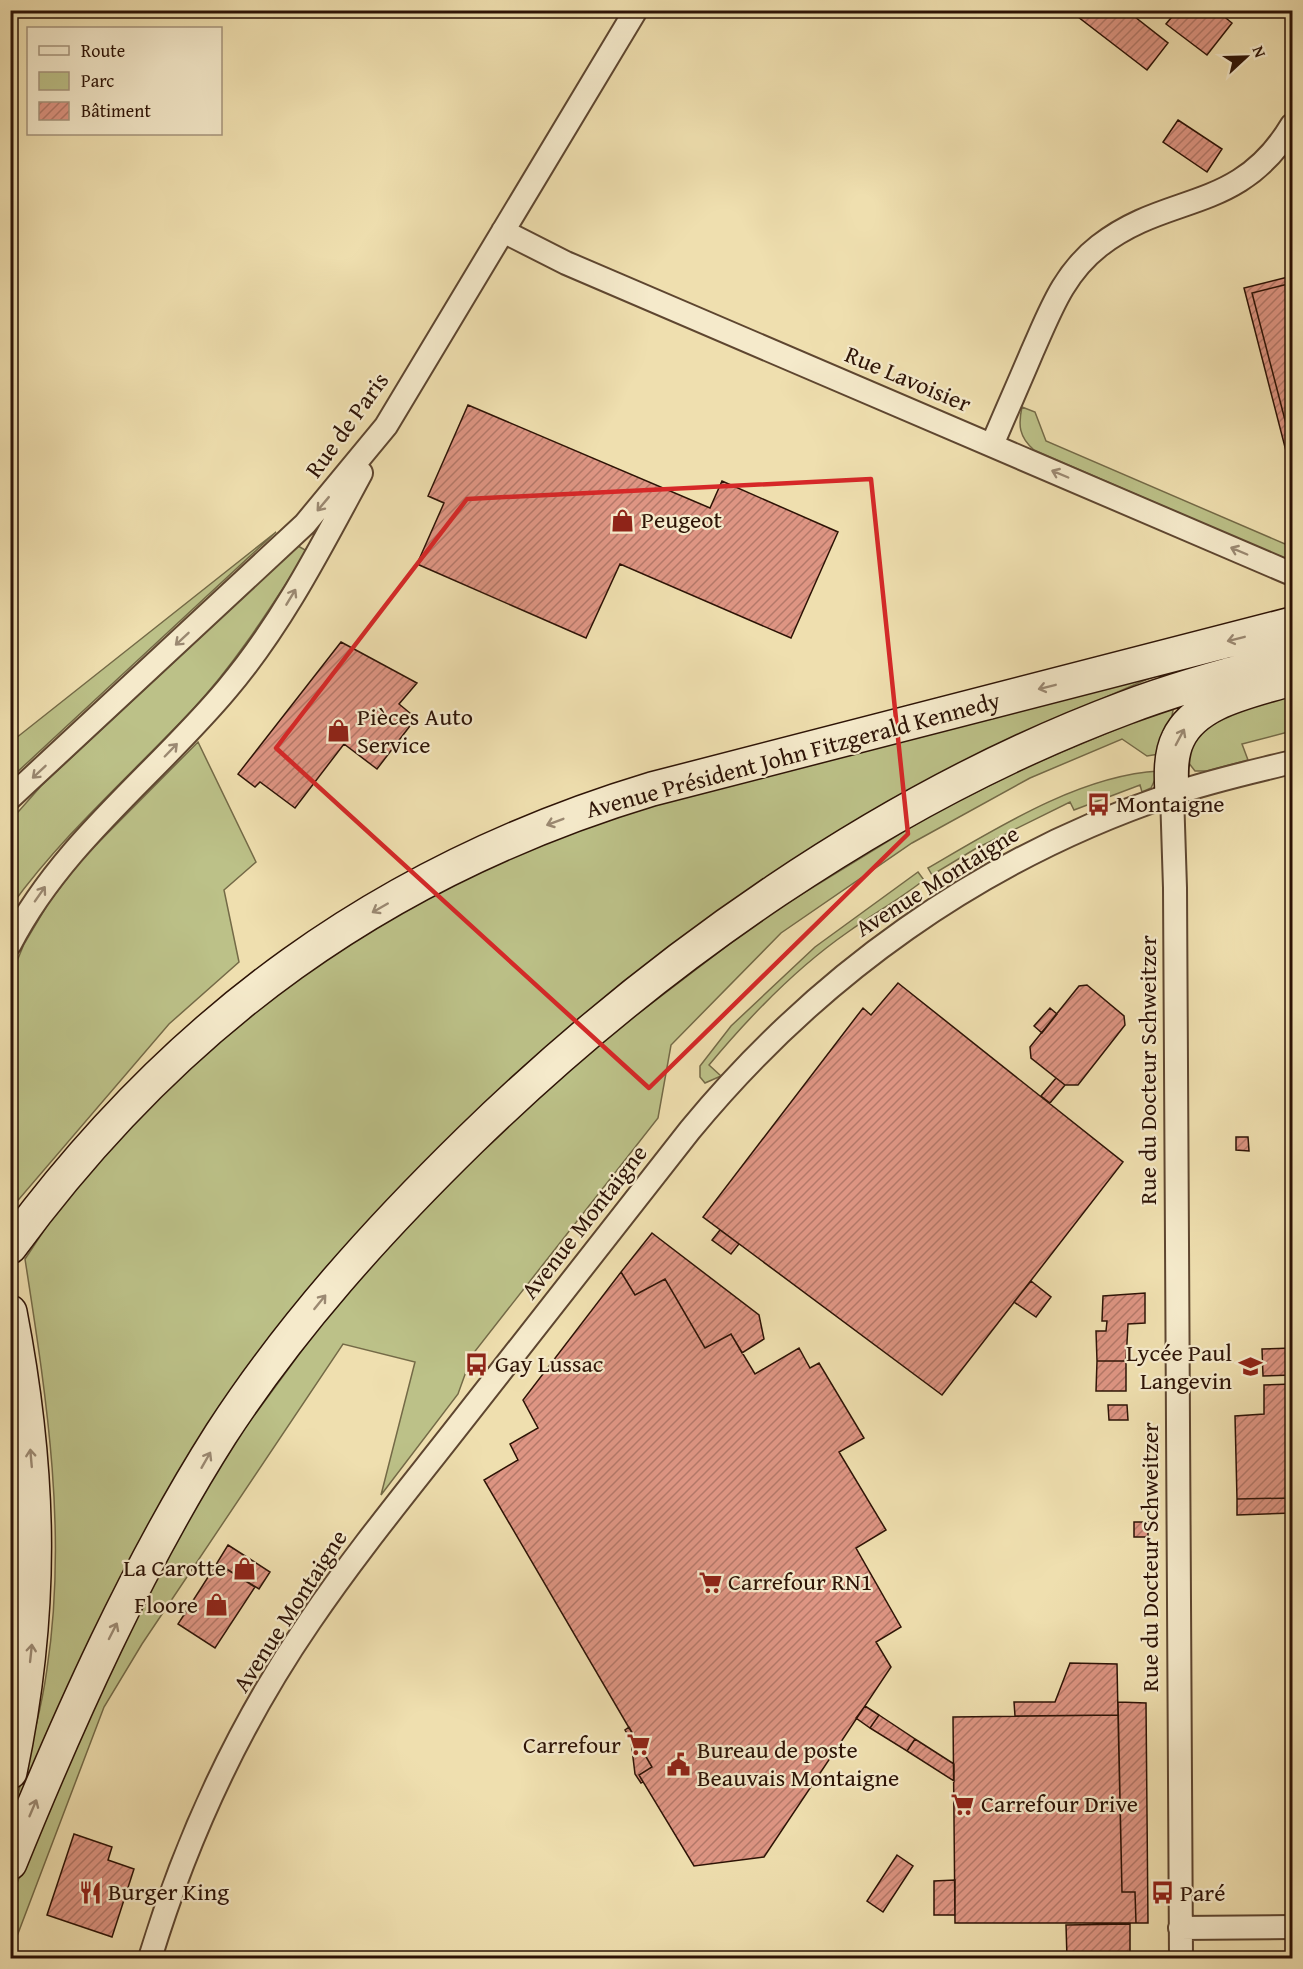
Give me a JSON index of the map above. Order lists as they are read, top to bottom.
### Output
{
  "streets": {
    "main road": ["Avenue Président John Fitzgerald Kennedy"],
    "street": [
      "Rue Lavoisier",
      "Rue de Paris",
      "Avenue Montaigne",
      "Rue du Docteur Schweitzer"
    ]
  },
  "crossings": [
    ["Rue Lavoisier", "Rue de Paris"],
    ["Avenue Montaigne", "Rue du Docteur Schweitzer"]
  ],
  "one_way": ["Rue Lavoisier"],
  "places": {
    "shop": [
      "Peugeot",
      "Pièces Auto Service",
      "La Carotte",
      "Floore"
    ],
    "bus stop": ["Montaigne", "Gay Lussac", "Paré"],
    "school or university": ["Lycée Paul Langevin"],
    "supermarket": ["Carrefour RN1", "Carrefour", "Carrefour Drive"],
    "public building": ["Bureau de poste Beauvais Montaigne"],
    "restaurant": ["Burger King"]
  },
  "legend": ["Route", "Parc", "Bâtiment"],
  "north": "right"
}
